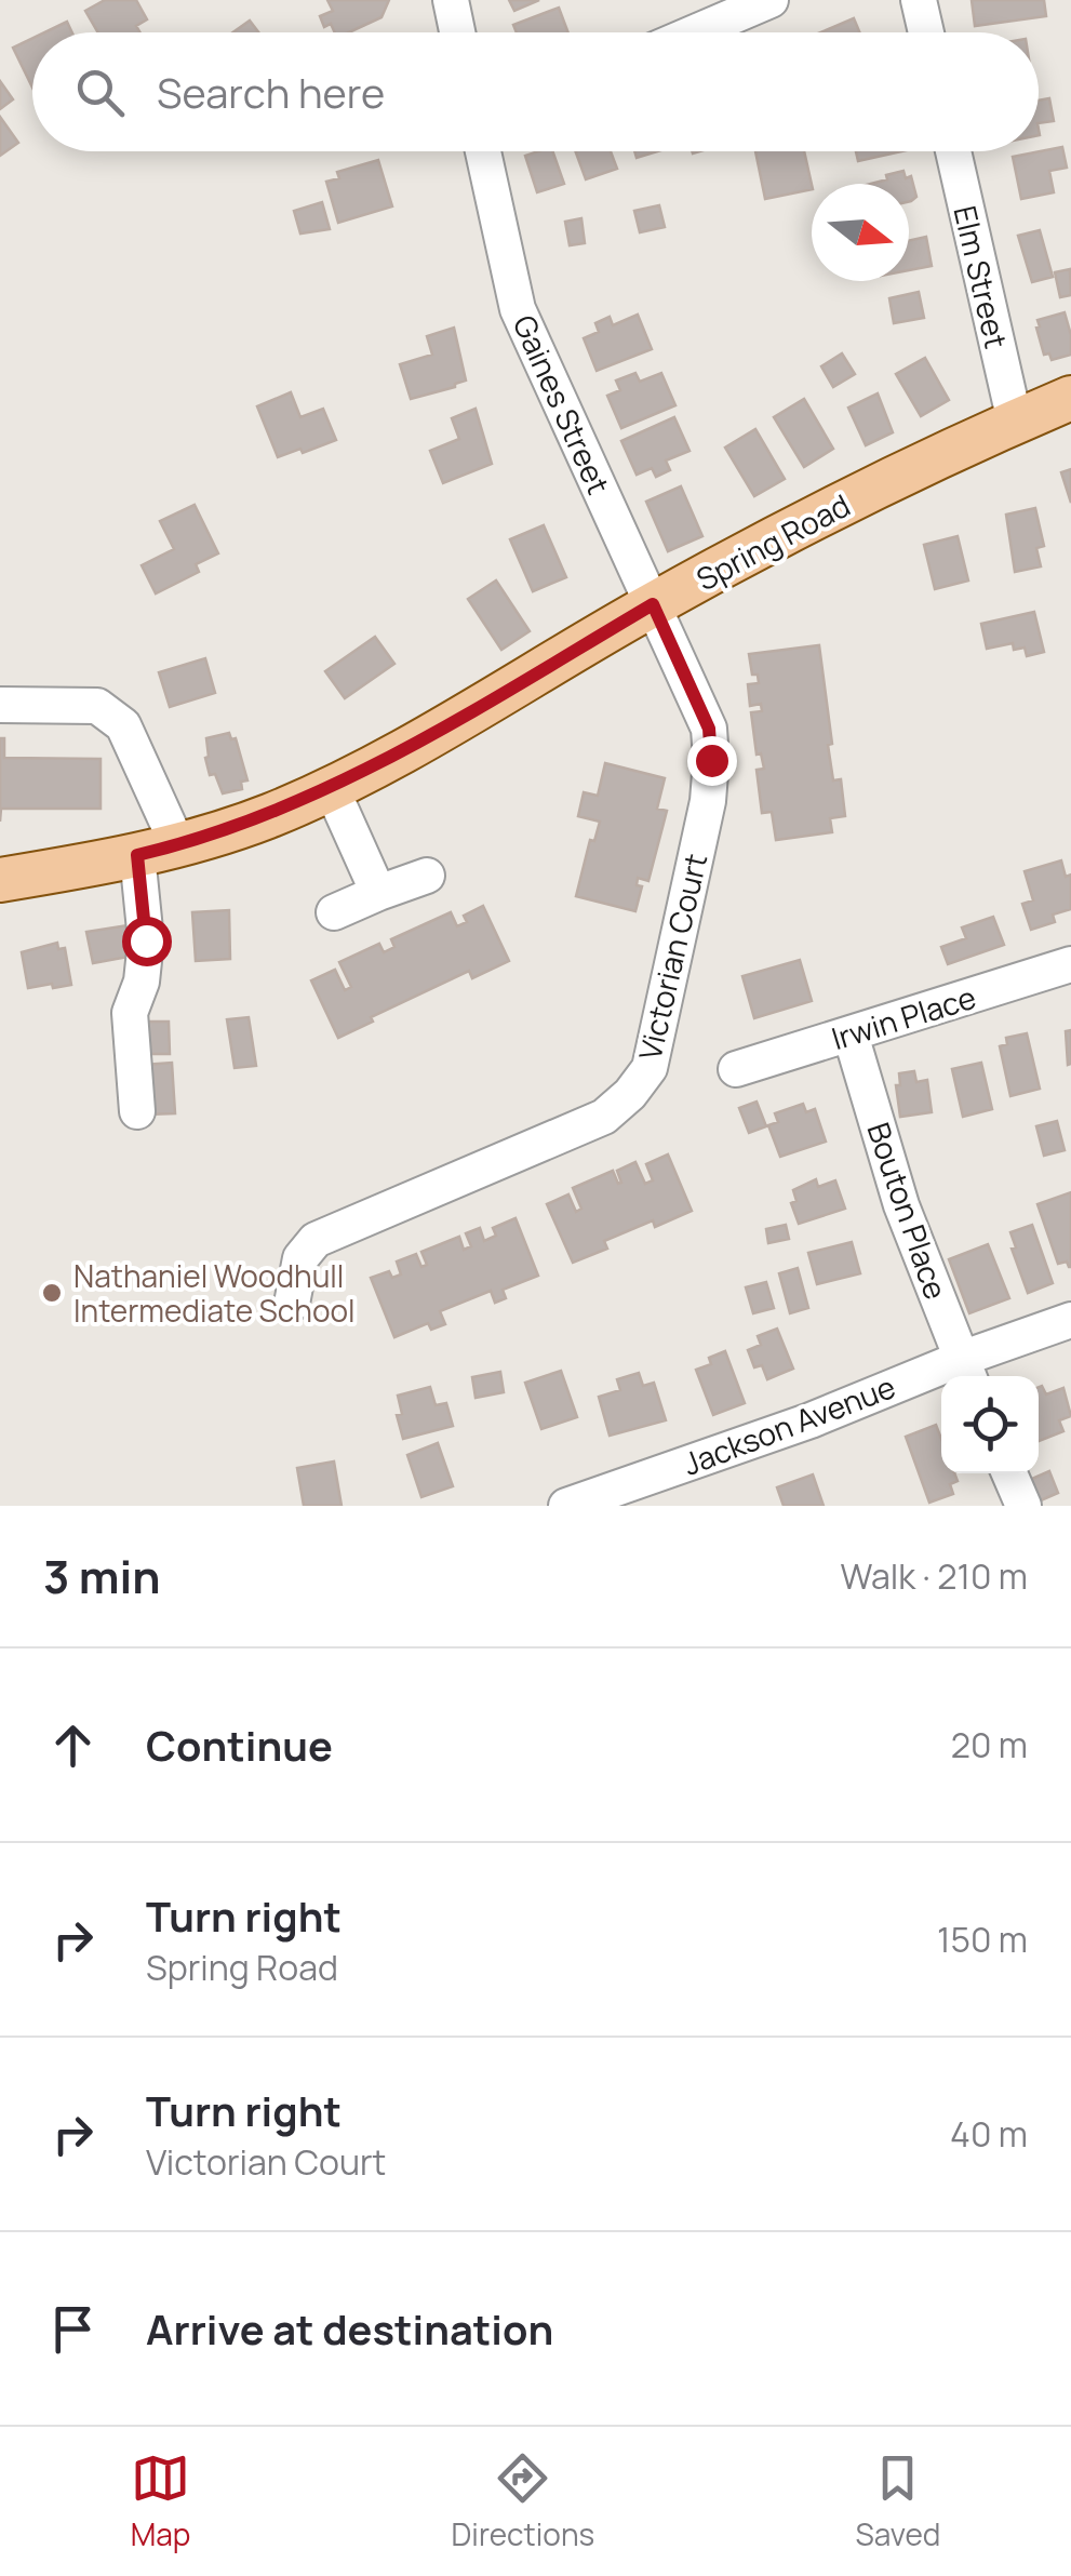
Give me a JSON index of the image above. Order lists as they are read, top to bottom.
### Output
{
  "streets": {
    "main road": ["Spring Road"],
    "street": [
      "Elm Street",
      "Gaines Street",
      "Victorian Court",
      "Irwin Place",
      "Bouton Place",
      "Jackson Avenue"
    ]
  },
  "crossings": [
    ["Elm Street", "Spring Road"],
    ["Gaines Street", "Spring Road"],
    ["Gaines Street", "Victorian Court"],
    ["Spring Road", "Victorian Court"],
    ["Irwin Place", "Bouton Place"],
    ["Bouton Place", "Jackson Avenue"]
  ],
  "places": ["Nathaniel Woodhull Intermediate School"],
  "north": "right",
  "page": {
    "search": "Search here",
    "heading": ["3 min", "Walk · 210 m"],
    "list": [
      ["Continue", "20 m"],
      ["Turn right", "Spring Road", "150 m"],
      ["Turn right", "Victorian Court", "40 m"],
      "Arrive at destination"
    ],
    "nav": ["Map", "Directions", "Saved"]
  }
}
